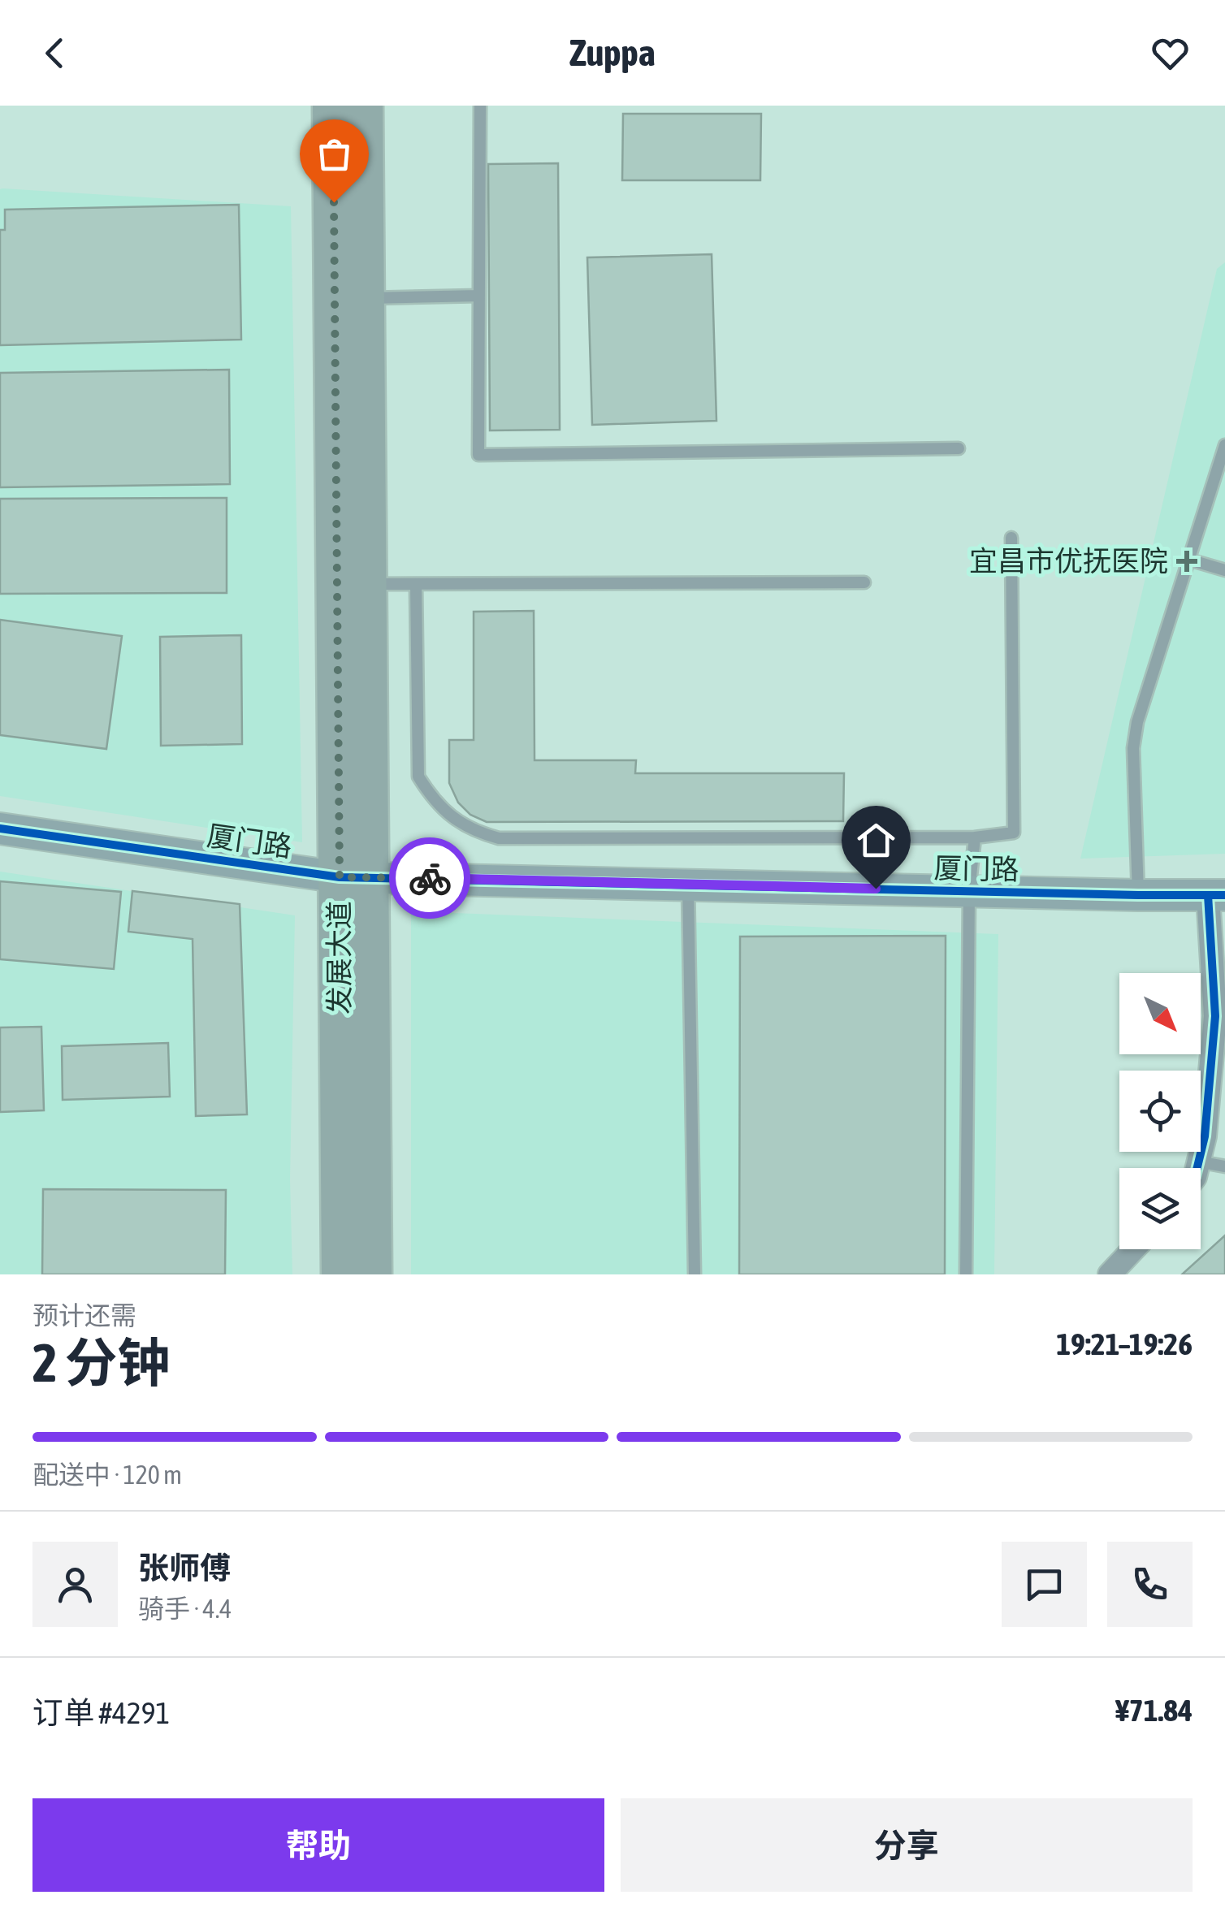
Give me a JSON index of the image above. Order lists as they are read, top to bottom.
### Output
{
  "streets": {
    "highway": ["发展大道"],
    "street": ["厦门路"]
  },
  "crossings": [
    ["厦门路", "发展大道"]
  ],
  "places": {
    "health": ["宜昌市优抚医院"]
  },
  "north": "bottom right",
  "page": {
    "header": "Zuppa",
    "heading": ["2 分钟", "预计还需", "19:21–19:26"],
    "panel": [
      "张师傅",
      "骑手 · 4.4",
      "订单 #4291",
      "¥71.84"
    ],
    "bar": "配送中 · 120 m",
    "buttons": ["帮助", "分享"]
  }
}
